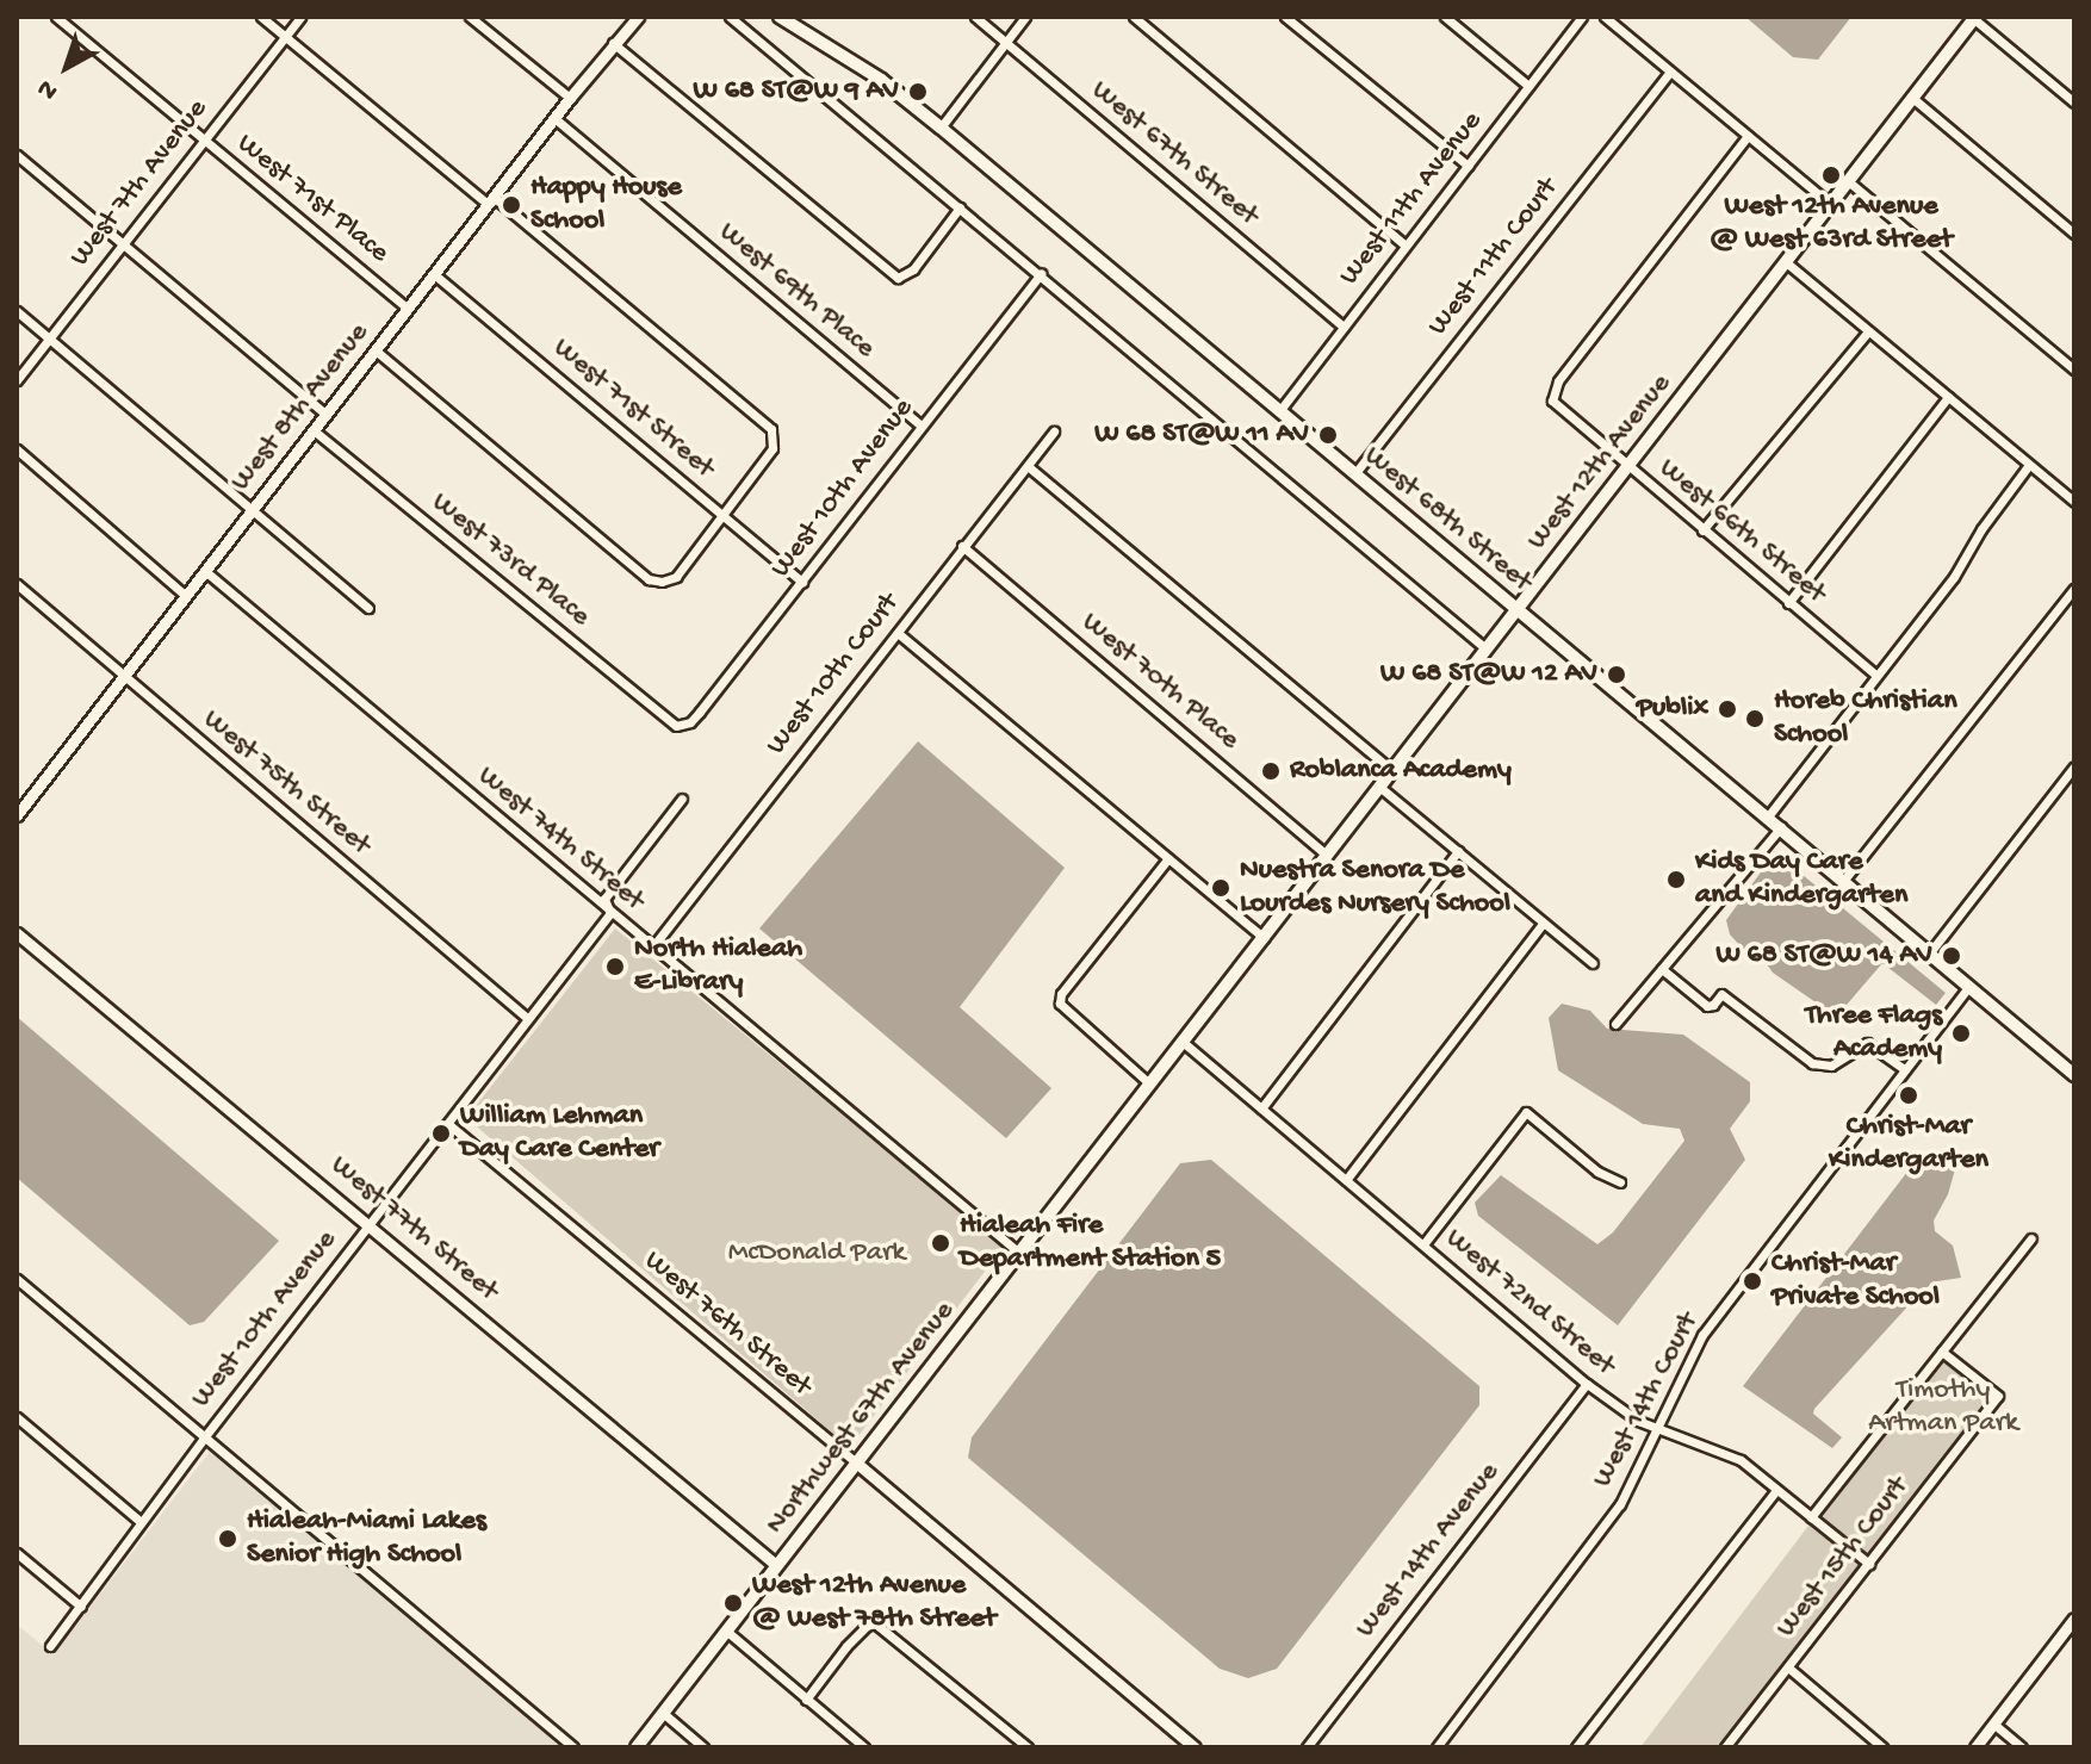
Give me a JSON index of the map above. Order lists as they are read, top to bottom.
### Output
{
  "streets": {
    "main road": ["West 12th Avenue", "West 68th Street", "Northwest 67th Avenue"],
    "street": [
      "West 67th Street",
      "West 7th Avenue",
      "West 71st Place",
      "West 11th Avenue",
      "West 11th Court",
      "West 69th Place",
      "West 8th Avenue",
      "West 71st Street",
      "West 10th Avenue",
      "West 66th Street",
      "West 73rd Place",
      "West 10th Court",
      "West 70th Place",
      "West 75th Street",
      "West 74th Street",
      "West 77th Street",
      "West 72nd Street",
      "West 76th Street",
      "West 14th Court",
      "West 14th Avenue",
      "West 15th Court"
    ]
  },
  "crossings": [
    ["West 67th Street", "West 11th Avenue"],
    ["West 7th Avenue", "West 71st Place"],
    ["West 71st Place", "West 8th Avenue"],
    ["West 11th Avenue", "West 68th Street"],
    ["West 11th Court", "West 68th Street"],
    ["West 69th Place", "West 8th Avenue"],
    ["West 69th Place", "West 10th Avenue"],
    ["West 8th Avenue", "West 71st Street"],
    ["West 8th Avenue", "West 73rd Place"],
    ["West 8th Avenue", "West 75th Street"],
    ["West 8th Avenue", "West 74th Street"],
    ["West 71st Street", "West 10th Avenue"],
    ["West 12th Avenue", "West 68th Street"],
    ["West 12th Avenue", "West 66th Street"],
    ["West 12th Avenue", "West 70th Place"],
    ["West 12th Avenue", "Northwest 67th Avenue"],
    ["West 10th Avenue", "West 73rd Place"],
    ["West 10th Avenue", "West 75th Street"],
    ["West 10th Avenue", "West 74th Street"],
    ["West 10th Avenue", "West 77th Street"],
    ["West 10th Avenue", "West 76th Street"],
    ["West 68th Street", "West 14th Court"],
    ["West 10th Court", "West 70th Place"],
    ["West 10th Court", "West 74th Street"],
    ["West 74th Street", "Northwest 67th Avenue"],
    ["West 77th Street", "Northwest 67th Avenue"],
    ["West 72nd Street", "West 14th Court"],
    ["West 72nd Street", "Northwest 67th Avenue"],
    ["West 72nd Street", "West 14th Avenue"],
    ["West 72nd Street", "West 15th Court"],
    ["West 76th Street", "Northwest 67th Avenue"]
  ],
  "parks": ["McDonald Park", "Timothy Artman Park"],
  "places": [
    "W 68 ST@W 9 AV",
    "West 12th Avenue @ West 63rd Street",
    "Happy House School",
    "W 68 ST@W 11 AV",
    "W 68 ST@W 12 AV",
    "Publix",
    "Horeb Christian School",
    "Roblanca Academy",
    "Kids Day Care and Kindergarten",
    "Nuestra Senora De Lourdes Nursery School",
    "W 68 ST@W 14 AV",
    "North Hialeah E-Library",
    "Three Flags Academy",
    "Christ-Mar Kindergarten",
    "William Lehman Day Care Center",
    "Hialeah Fire Department Station 5",
    "Christ-Mar Private School",
    "Hialeah-Miami Lakes Senior High School",
    "West 12th Avenue @ West 78th Street"
  ],
  "north": "bottom left"
}
